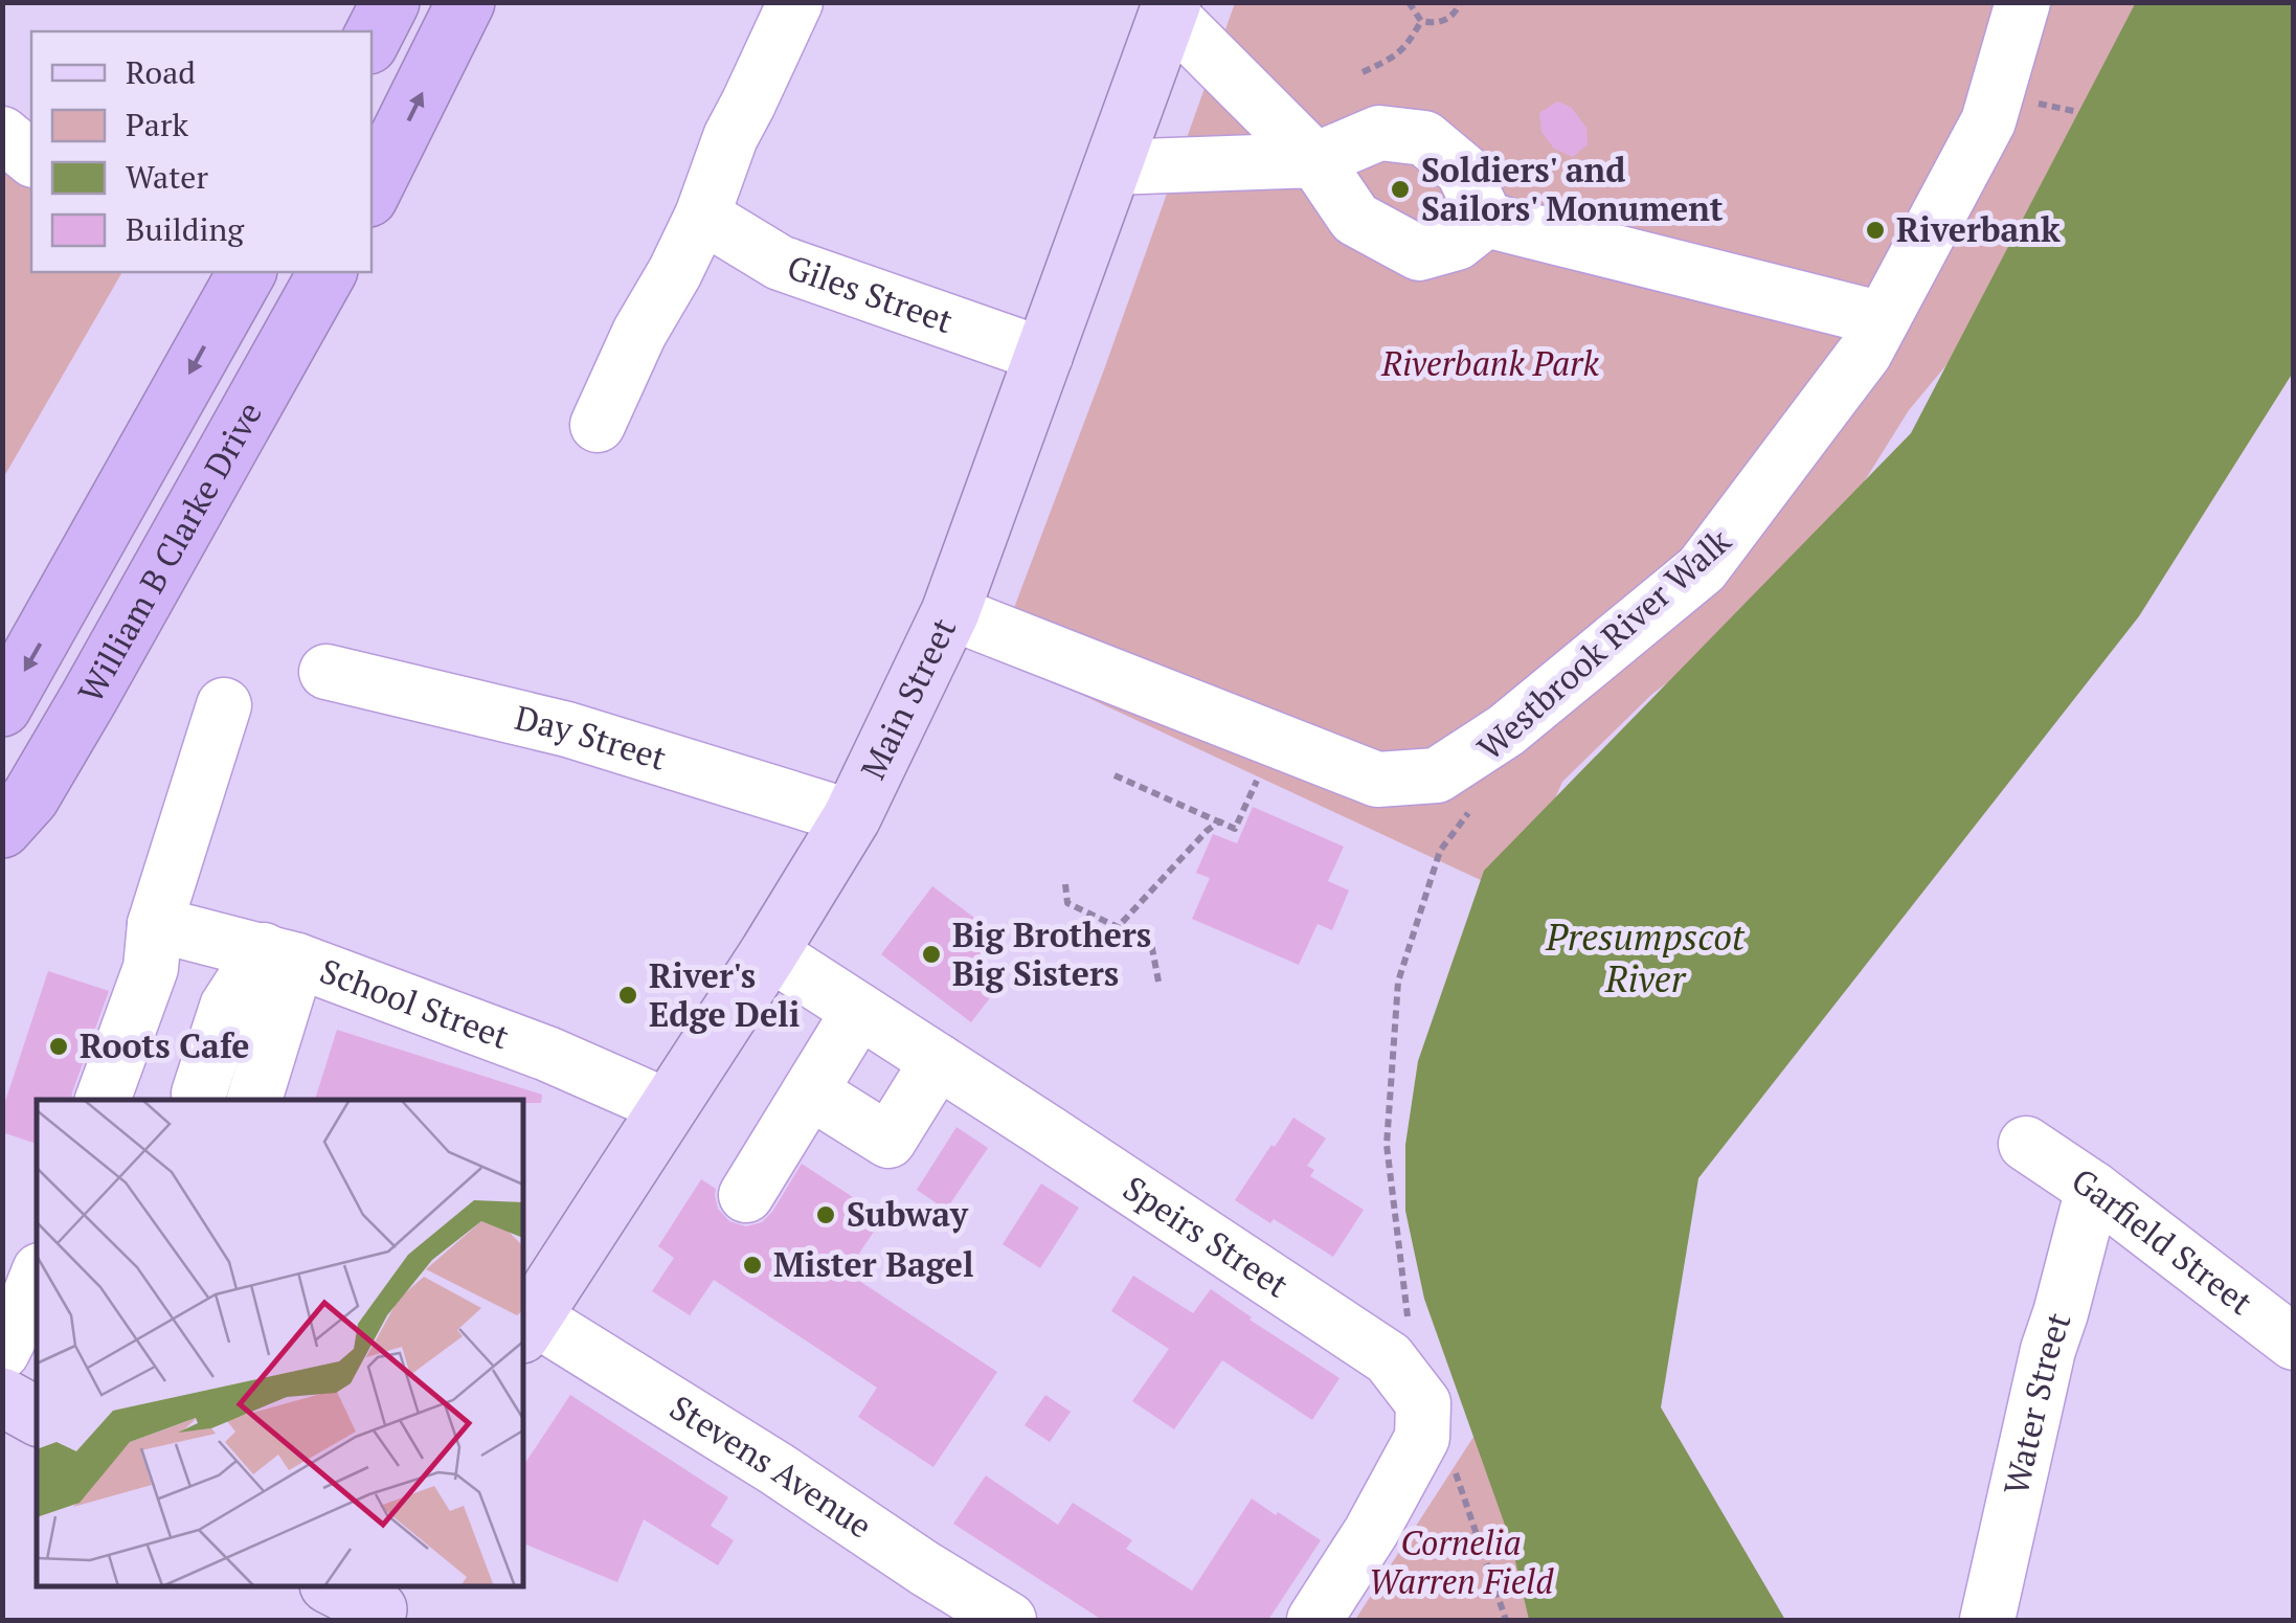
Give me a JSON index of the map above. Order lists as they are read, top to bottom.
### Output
{
  "streets": {
    "highway": ["William B Clarke Drive"],
    "main road": ["Main Street"],
    "street": [
      "Giles Street",
      "Day Street",
      "School Street",
      "Speirs Street",
      "Garfield Street",
      "Water Street",
      "Stevens Avenue"
    ],
    "path": ["Westbrook River Walk"]
  },
  "crossings": [
    ["Giles Street", "Main Street"],
    ["Main Street", "Day Street"],
    ["Main Street", "School Street"],
    ["Main Street", "Speirs Street"],
    ["Main Street", "Stevens Avenue"],
    ["Garfield Street", "Water Street"]
  ],
  "water": ["Presumpscot River"],
  "parks": ["Riverbank Park", "Cornelia Warren Field"],
  "places": [
    "Soldiers' and Sailors' Monument",
    "Riverbank",
    "Big Brothers Big Sisters",
    "River's Edge Deli",
    "Roots Cafe",
    "Subway",
    "Mister Bagel"
  ],
  "legend": [
    "Road",
    "Park",
    "Water",
    "Building"
  ]
}
